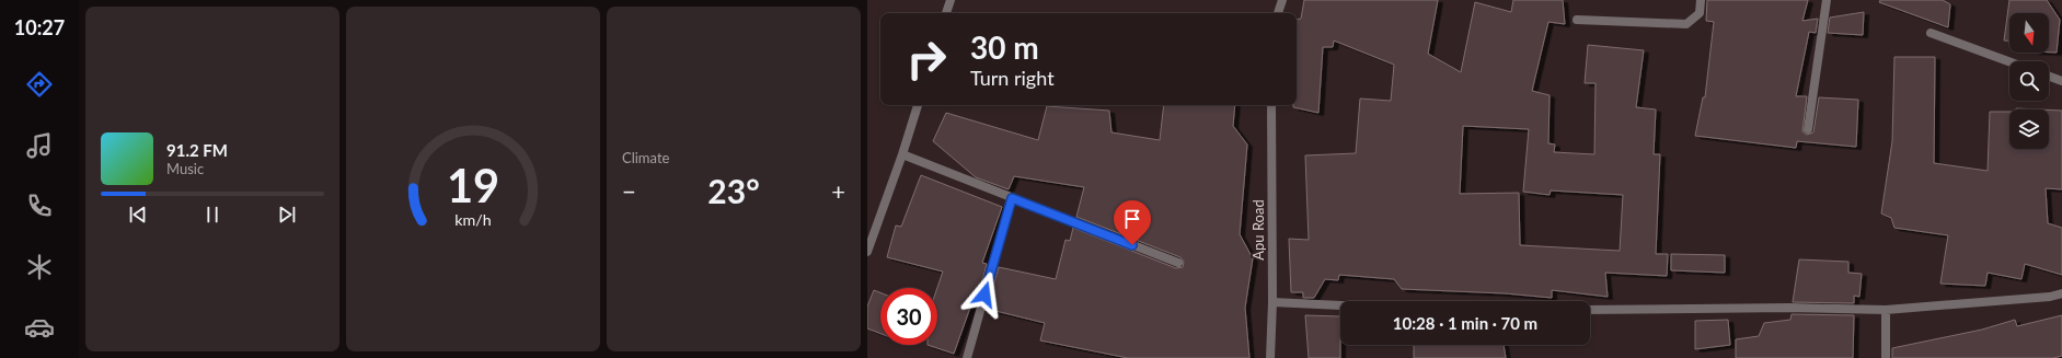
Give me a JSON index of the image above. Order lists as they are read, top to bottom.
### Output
{
  "streets": {
    "street": ["Apu Road"]
  },
  "north": "bottom",
  "page": {
    "tabs": "10:27",
    "tile": "Climate",
    "turn": ["30 m", "Turn right"],
    "song": ["91.2 FM", "Music"],
    "heat": ["−", "23°", "+"],
    "limit": "30",
    "trip": "10:28 · 1 min · 70 m",
    "gauge": ["19", "km/h"]
  }
}
